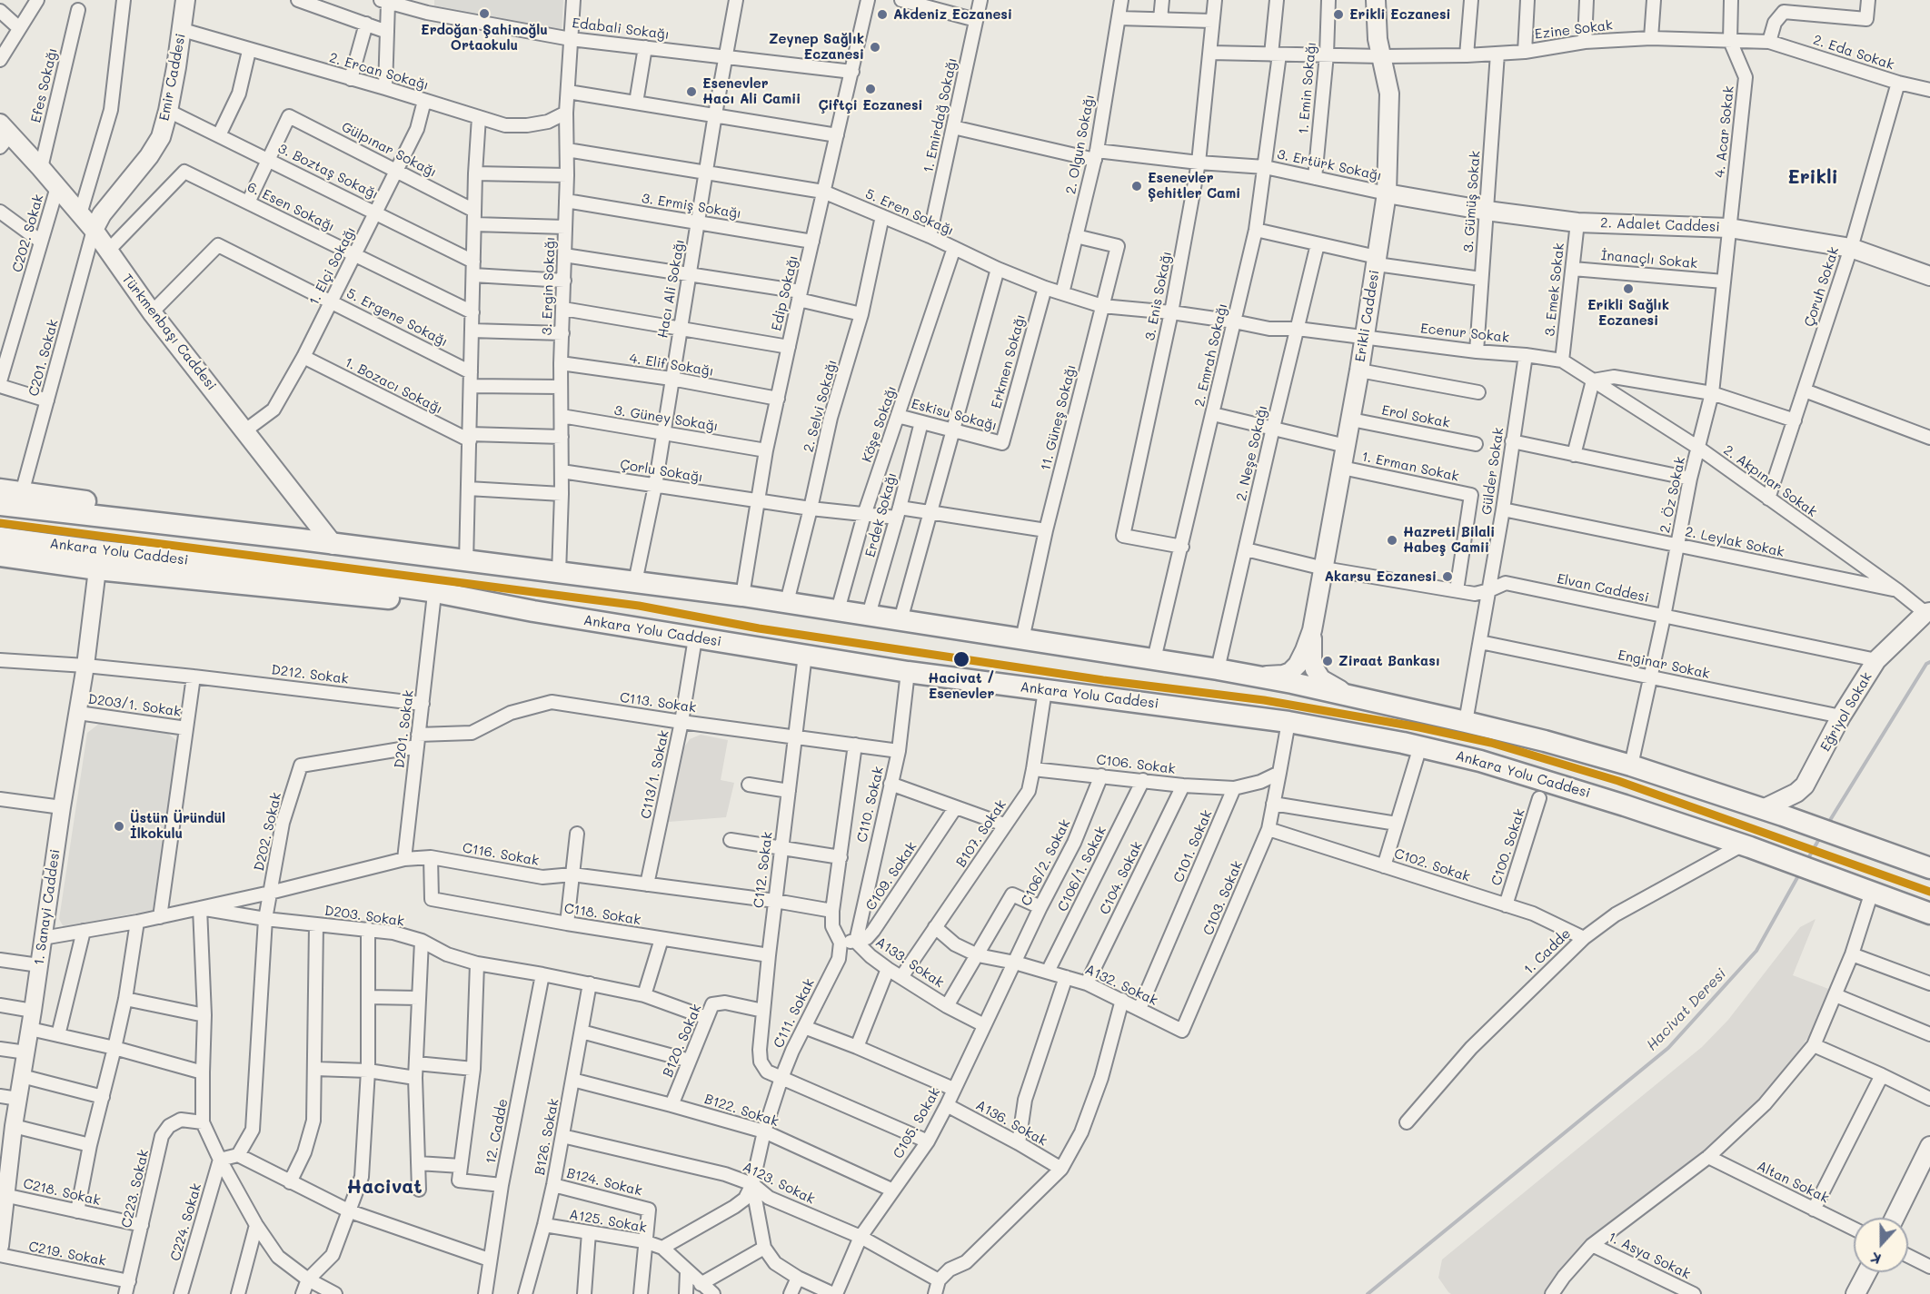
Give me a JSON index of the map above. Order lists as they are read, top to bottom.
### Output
{
  "streets": {
    "highway": ["Ankara Yolu Caddesi"],
    "main road": [
      "Emir Caddesi",
      "2. Adalet Caddesi",
      "Erikli Caddesi",
      "Türkmenbaşı Caddesi",
      "Eğriyol Sokak"
    ],
    "street": [
      "Edabali Sokağı",
      "Ezine Sokak",
      "2. Eda Sokak",
      "2. Ercan Sokağı",
      "Efes Sokağı",
      "1. Emin Sokağı",
      "1. Emirdağ Sokağı",
      "4. Acar Sokak",
      "2. Olgun Sokağı",
      "Gülpınar Sokağı",
      "3. Ertürk Sokağı",
      "3. Boztaş Sokağı",
      "3. Gümüş Sokak",
      "3. Ermiş Sokağı",
      "6. Esen Sokağı",
      "5. Eren Sokağı",
      "C202. Sokak",
      "İnanaçlı Sokak",
      "1. Elçi Sokağı",
      "3. Ergin Sokağı",
      "Çoruh Sokak",
      "Hacı Ali Sokağı",
      "3. Emek Sokak",
      "Edip Sokağı",
      "3. Enis Sokağı",
      "5. Ergene Sokağı",
      "Ecenur Sokak",
      "2. Emrah Sokağı",
      "C201. Sokak",
      "Erkmen Sokağı",
      "4. Elif Sokağı",
      "1. Bozacı Sokağı",
      "2. Selvi Sokağı",
      "Eskisu Sokağı",
      "Erol Sokak",
      "11. Güneş Sokağı",
      "3. Güney Sokağı",
      "Köşe Sokağı",
      "2. Neşe Sokağı",
      "1. Erman Sokak",
      "Çorlu Sokağı",
      "Gülder Sokak",
      "2. Akpınar Sokak",
      "2. Öz Sokak",
      "Erdek Sokağı",
      "2. Leylak Sokak",
      "Elvan Caddesi",
      "Enginar Sokak",
      "D212. Sokak",
      "C113. Sokak",
      "D203/1. Sokak",
      "D201. Sokak",
      "C106. Sokak",
      "C113/1. Sokak",
      "C110. Sokak",
      "D202. Sokak",
      "B107. Sokak",
      "C101. Sokak",
      "C100. Sokak",
      "C116. Sokak",
      "C106/2. Sokak",
      "C102. Sokak",
      "C106/1. Sokak",
      "C112. Sokak",
      "C109. Sokak",
      "C104. Sokak",
      "C103. Sokak",
      "1. Sanayi Caddesi",
      "C118. Sokak",
      "D203. Sokak",
      "1. Cadde",
      "A133. Sokak",
      "A132. Sokak",
      "C111. Sokak",
      "B120. Sokak",
      "B122. Sokak",
      "C105. Sokak",
      "A136. Sokak",
      "12. Cadde",
      "B126. Sokak",
      "B124. Sokak",
      "Altan Sokak",
      "A123. Sokak",
      "C223. Sokak",
      "C218. Sokak",
      "A125. Sokak",
      "C224. Sokak",
      "C219. Sokak",
      "1. Asya Sokak"
    ]
  },
  "crossings": [
    ["Edabali Sokağı", "2. Ercan Sokağı"],
    ["Edabali Sokağı", "3. Ergin Sokağı"],
    ["Edabali Sokağı", "Hacı Ali Sokağı"],
    ["Edabali Sokağı", "Edip Sokağı"],
    ["Ezine Sokak", "2. Eda Sokak"],
    ["Ezine Sokak", "1. Emin Sokağı"],
    ["Ezine Sokak", "4. Acar Sokak"],
    ["Ezine Sokak", "3. Gümüş Sokak"],
    ["Ezine Sokak", "3. Enis Sokağı"],
    ["Ezine Sokak", "Erikli Caddesi"],
    ["Ezine Sokak", "2. Emrah Sokağı"],
    ["2. Eda Sokak", "Çoruh Sokak"],
    ["2. Ercan Sokağı", "Emir Caddesi"],
    ["2. Ercan Sokağı", "1. Elçi Sokağı"],
    ["2. Ercan Sokağı", "3. Ergin Sokağı"],
    ["Emir Caddesi", "3. Boztaş Sokağı"],
    ["Emir Caddesi", "Türkmenbaşı Caddesi"],
    ["Emir Caddesi", "C201. Sokak"],
    ["Efes Sokağı", "Türkmenbaşı Caddesi"],
    ["1. Emin Sokağı", "3. Ertürk Sokağı"],
    ["1. Emirdağ Sokağı", "3. Ertürk Sokağı"],
    ["1. Emirdağ Sokağı", "5. Eren Sokağı"],
    ["4. Acar Sokak", "2. Adalet Caddesi"],
    ["4. Acar Sokak", "2. Öz Sokak"],
    ["2. Olgun Sokağı", "3. Ertürk Sokağı"],
    ["2. Olgun Sokağı", "5. Eren Sokağı"],
    ["2. Olgun Sokağı", "11. Güneş Sokağı"],
    ["Gülpınar Sokağı", "3. Boztaş Sokağı"],
    ["Gülpınar Sokağı", "1. Elçi Sokağı"],
    ["3. Ertürk Sokağı", "2. Adalet Caddesi"],
    ["3. Ertürk Sokağı", "3. Enis Sokağı"],
    ["3. Ertürk Sokağı", "Erikli Caddesi"],
    ["3. Ertürk Sokağı", "2. Emrah Sokağı"],
    ["3. Boztaş Sokağı", "1. Elçi Sokağı"],
    ["3. Gümüş Sokak", "2. Adalet Caddesi"],
    ["3. Gümüş Sokak", "Ecenur Sokak"],
    ["3. Ermiş Sokağı", "3. Ergin Sokağı"],
    ["3. Ermiş Sokağı", "Hacı Ali Sokağı"],
    ["3. Ermiş Sokağı", "Edip Sokağı"],
    ["6. Esen Sokağı", "1. Elçi Sokağı"],
    ["6. Esen Sokağı", "Türkmenbaşı Caddesi"],
    ["5. Eren Sokağı", "3. Ergin Sokağı"],
    ["5. Eren Sokağı", "Hacı Ali Sokağı"],
    ["5. Eren Sokağı", "Edip Sokağı"],
    ["5. Eren Sokağı", "3. Enis Sokağı"],
    ["5. Eren Sokağı", "Ecenur Sokak"],
    ["5. Eren Sokağı", "2. Emrah Sokağı"],
    ["5. Eren Sokağı", "Erkmen Sokağı"],
    ["5. Eren Sokağı", "2. Selvi Sokağı"],
    ["5. Eren Sokağı", "11. Güneş Sokağı"],
    ["5. Eren Sokağı", "Köşe Sokağı"],
    ["5. Eren Sokağı", "2. Neşe Sokağı"],
    ["2. Adalet Caddesi", "Çoruh Sokak"],
    ["2. Adalet Caddesi", "3. Emek Sokak"],
    ["2. Adalet Caddesi", "Erikli Caddesi"],
    ["2. Adalet Caddesi", "2. Öz Sokak"],
    ["C202. Sokak", "Türkmenbaşı Caddesi"],
    ["İnanaçlı Sokak", "3. Emek Sokak"],
    ["İnanaçlı Sokak", "2. Öz Sokak"],
    ["1. Elçi Sokağı", "5. Ergene Sokağı"],
    ["1. Elçi Sokağı", "Türkmenbaşı Caddesi"],
    ["1. Elçi Sokağı", "1. Bozacı Sokağı"],
    ["3. Ergin Sokağı", "4. Elif Sokağı"],
    ["3. Ergin Sokağı", "1. Bozacı Sokağı"],
    ["3. Ergin Sokağı", "3. Güney Sokağı"],
    ["3. Ergin Sokağı", "Çorlu Sokağı"],
    ["Çoruh Sokak", "2. Akpınar Sokak"],
    ["Hacı Ali Sokağı", "4. Elif Sokağı"],
    ["Hacı Ali Sokağı", "3. Güney Sokağı"],
    ["Hacı Ali Sokağı", "Çorlu Sokağı"],
    ["3. Emek Sokak", "Ecenur Sokak"],
    ["3. Emek Sokak", "2. Akpınar Sokak"],
    ["Edip Sokağı", "4. Elif Sokağı"],
    ["Edip Sokağı", "3. Güney Sokağı"],
    ["Edip Sokağı", "Çorlu Sokağı"],
    ["3. Enis Sokağı", "2. Emrah Sokağı"],
    ["Erikli Caddesi", "Ecenur Sokak"],
    ["Erikli Caddesi", "Erol Sokak"],
    ["Erikli Caddesi", "1. Erman Sokak"],
    ["Erikli Caddesi", "Elvan Caddesi"],
    ["5. Ergene Sokağı", "Türkmenbaşı Caddesi"],
    ["Türkmenbaşı Caddesi", "C201. Sokak"],
    ["Ecenur Sokak", "2. Neşe Sokağı"],
    ["Ecenur Sokak", "Gülder Sokak"],
    ["Ecenur Sokak", "2. Akpınar Sokak"],
    ["Erkmen Sokağı", "Eskisu Sokağı"],
    ["2. Selvi Sokağı", "Çorlu Sokağı"],
    ["Eskisu Sokağı", "Köşe Sokağı"],
    ["Eskisu Sokağı", "Erdek Sokağı"],
    ["11. Güneş Sokağı", "Çorlu Sokağı"],
    ["Köşe Sokağı", "Çorlu Sokağı"],
    ["2. Neşe Sokağı", "Elvan Caddesi"],
    ["1. Erman Sokak", "Elvan Caddesi"],
    ["Çorlu Sokağı", "Erdek Sokağı"],
    ["Gülder Sokak", "2. Leylak Sokak"],
    ["Gülder Sokak", "Elvan Caddesi"],
    ["Gülder Sokak", "Enginar Sokak"],
    ["2. Akpınar Sokak", "2. Öz Sokak"],
    ["2. Akpınar Sokak", "2. Leylak Sokak"],
    ["2. Akpınar Sokak", "Eğriyol Sokak"],
    ["2. Öz Sokak", "2. Leylak Sokak"],
    ["2. Öz Sokak", "Elvan Caddesi"],
    ["2. Öz Sokak", "Enginar Sokak"],
    ["Ankara Yolu Caddesi", "C113/1. Sokak"],
    ["Ankara Yolu Caddesi", "C110. Sokak"],
    ["Ankara Yolu Caddesi", "B107. Sokak"],
    ["Ankara Yolu Caddesi", "C112. Sokak"],
    ["Ankara Yolu Caddesi", "1. Cadde"],
    ["Elvan Caddesi", "Eğriyol Sokak"],
    ["Enginar Sokak", "Eğriyol Sokak"],
    ["D212. Sokak", "D203/1. Sokak"],
    ["D212. Sokak", "D201. Sokak"],
    ["D212. Sokak", "1. Sanayi Caddesi"],
    ["C113. Sokak", "D201. Sokak"],
    ["C113. Sokak", "C113/1. Sokak"],
    ["C113. Sokak", "C110. Sokak"],
    ["C113. Sokak", "D202. Sokak"],
    ["C113. Sokak", "C112. Sokak"],
    ["D203/1. Sokak", "1. Sanayi Caddesi"],
    ["D203/1. Sokak", "D203. Sokak"],
    ["D201. Sokak", "D202. Sokak"],
    ["D201. Sokak", "C116. Sokak"],
    ["C106. Sokak", "B107. Sokak"],
    ["C106. Sokak", "C101. Sokak"],
    ["C106. Sokak", "C106/2. Sokak"],
    ["C106. Sokak", "C106/1. Sokak"],
    ["C106. Sokak", "C104. Sokak"],
    ["C113/1. Sokak", "C116. Sokak"],
    ["C110. Sokak", "C109. Sokak"],
    ["C110. Sokak", "A133. Sokak"],
    ["D202. Sokak", "C116. Sokak"],
    ["B107. Sokak", "A133. Sokak"],
    ["C101. Sokak", "A132. Sokak"],
    ["C100. Sokak", "C102. Sokak"],
    ["C116. Sokak", "C112. Sokak"],
    ["C116. Sokak", "C118. Sokak"],
    ["C116. Sokak", "D203. Sokak"],
    ["C106/2. Sokak", "A133. Sokak"],
    ["C106/2. Sokak", "A132. Sokak"],
    ["C106/2. Sokak", "C105. Sokak"],
    ["C102. Sokak", "C103. Sokak"],
    ["C102. Sokak", "1. Cadde"],
    ["C106/1. Sokak", "A132. Sokak"],
    ["C112. Sokak", "C118. Sokak"],
    ["C112. Sokak", "C111. Sokak"],
    ["C112. Sokak", "B120. Sokak"],
    ["C109. Sokak", "A133. Sokak"],
    ["C104. Sokak", "A132. Sokak"],
    ["C103. Sokak", "A132. Sokak"],
    ["1. Sanayi Caddesi", "D203. Sokak"],
    ["1. Sanayi Caddesi", "C218. Sokak"],
    ["D203. Sokak", "B120. Sokak"],
    ["D203. Sokak", "12. Cadde"],
    ["D203. Sokak", "B126. Sokak"],
    ["A133. Sokak", "C105. Sokak"],
    ["A132. Sokak", "C105. Sokak"],
    ["C111. Sokak", "B122. Sokak"],
    ["C111. Sokak", "A123. Sokak"],
    ["C111. Sokak", "A125. Sokak"],
    ["B120. Sokak", "B122. Sokak"],
    ["B122. Sokak", "C105. Sokak"],
    ["B122. Sokak", "B126. Sokak"],
    ["C105. Sokak", "A136. Sokak"],
    ["C105. Sokak", "A123. Sokak"],
    ["B126. Sokak", "B124. Sokak"],
    ["B126. Sokak", "A123. Sokak"],
    ["B126. Sokak", "A125. Sokak"],
    ["B124. Sokak", "A125. Sokak"],
    ["C223. Sokak", "C218. Sokak"],
    ["C223. Sokak", "C219. Sokak"]
  ],
  "districts": ["Erikli", "Hacivat"],
  "water": ["Hacivat Deresi"],
  "places": [
    "Erdoğan Şahinoğlu Ortaokulu",
    "Akdeniz Eczanesi",
    "Erikli Eczanesi",
    "Zeynep Sağlık Eczanesi",
    "Çiftçi Eczanesi",
    "Esenevler Hacı Ali Camii",
    "Esenevler Şehitler Cami",
    "Erikli Sağlık Eczanesi",
    "Hazreti Bilali Habeş Camii",
    "Akarsu Eczanesi",
    "Hacivat / Esenevler",
    "Ziraat Bankası",
    "Üstün Üründül İlkokulu"
  ],
  "north": "bottom"
}
